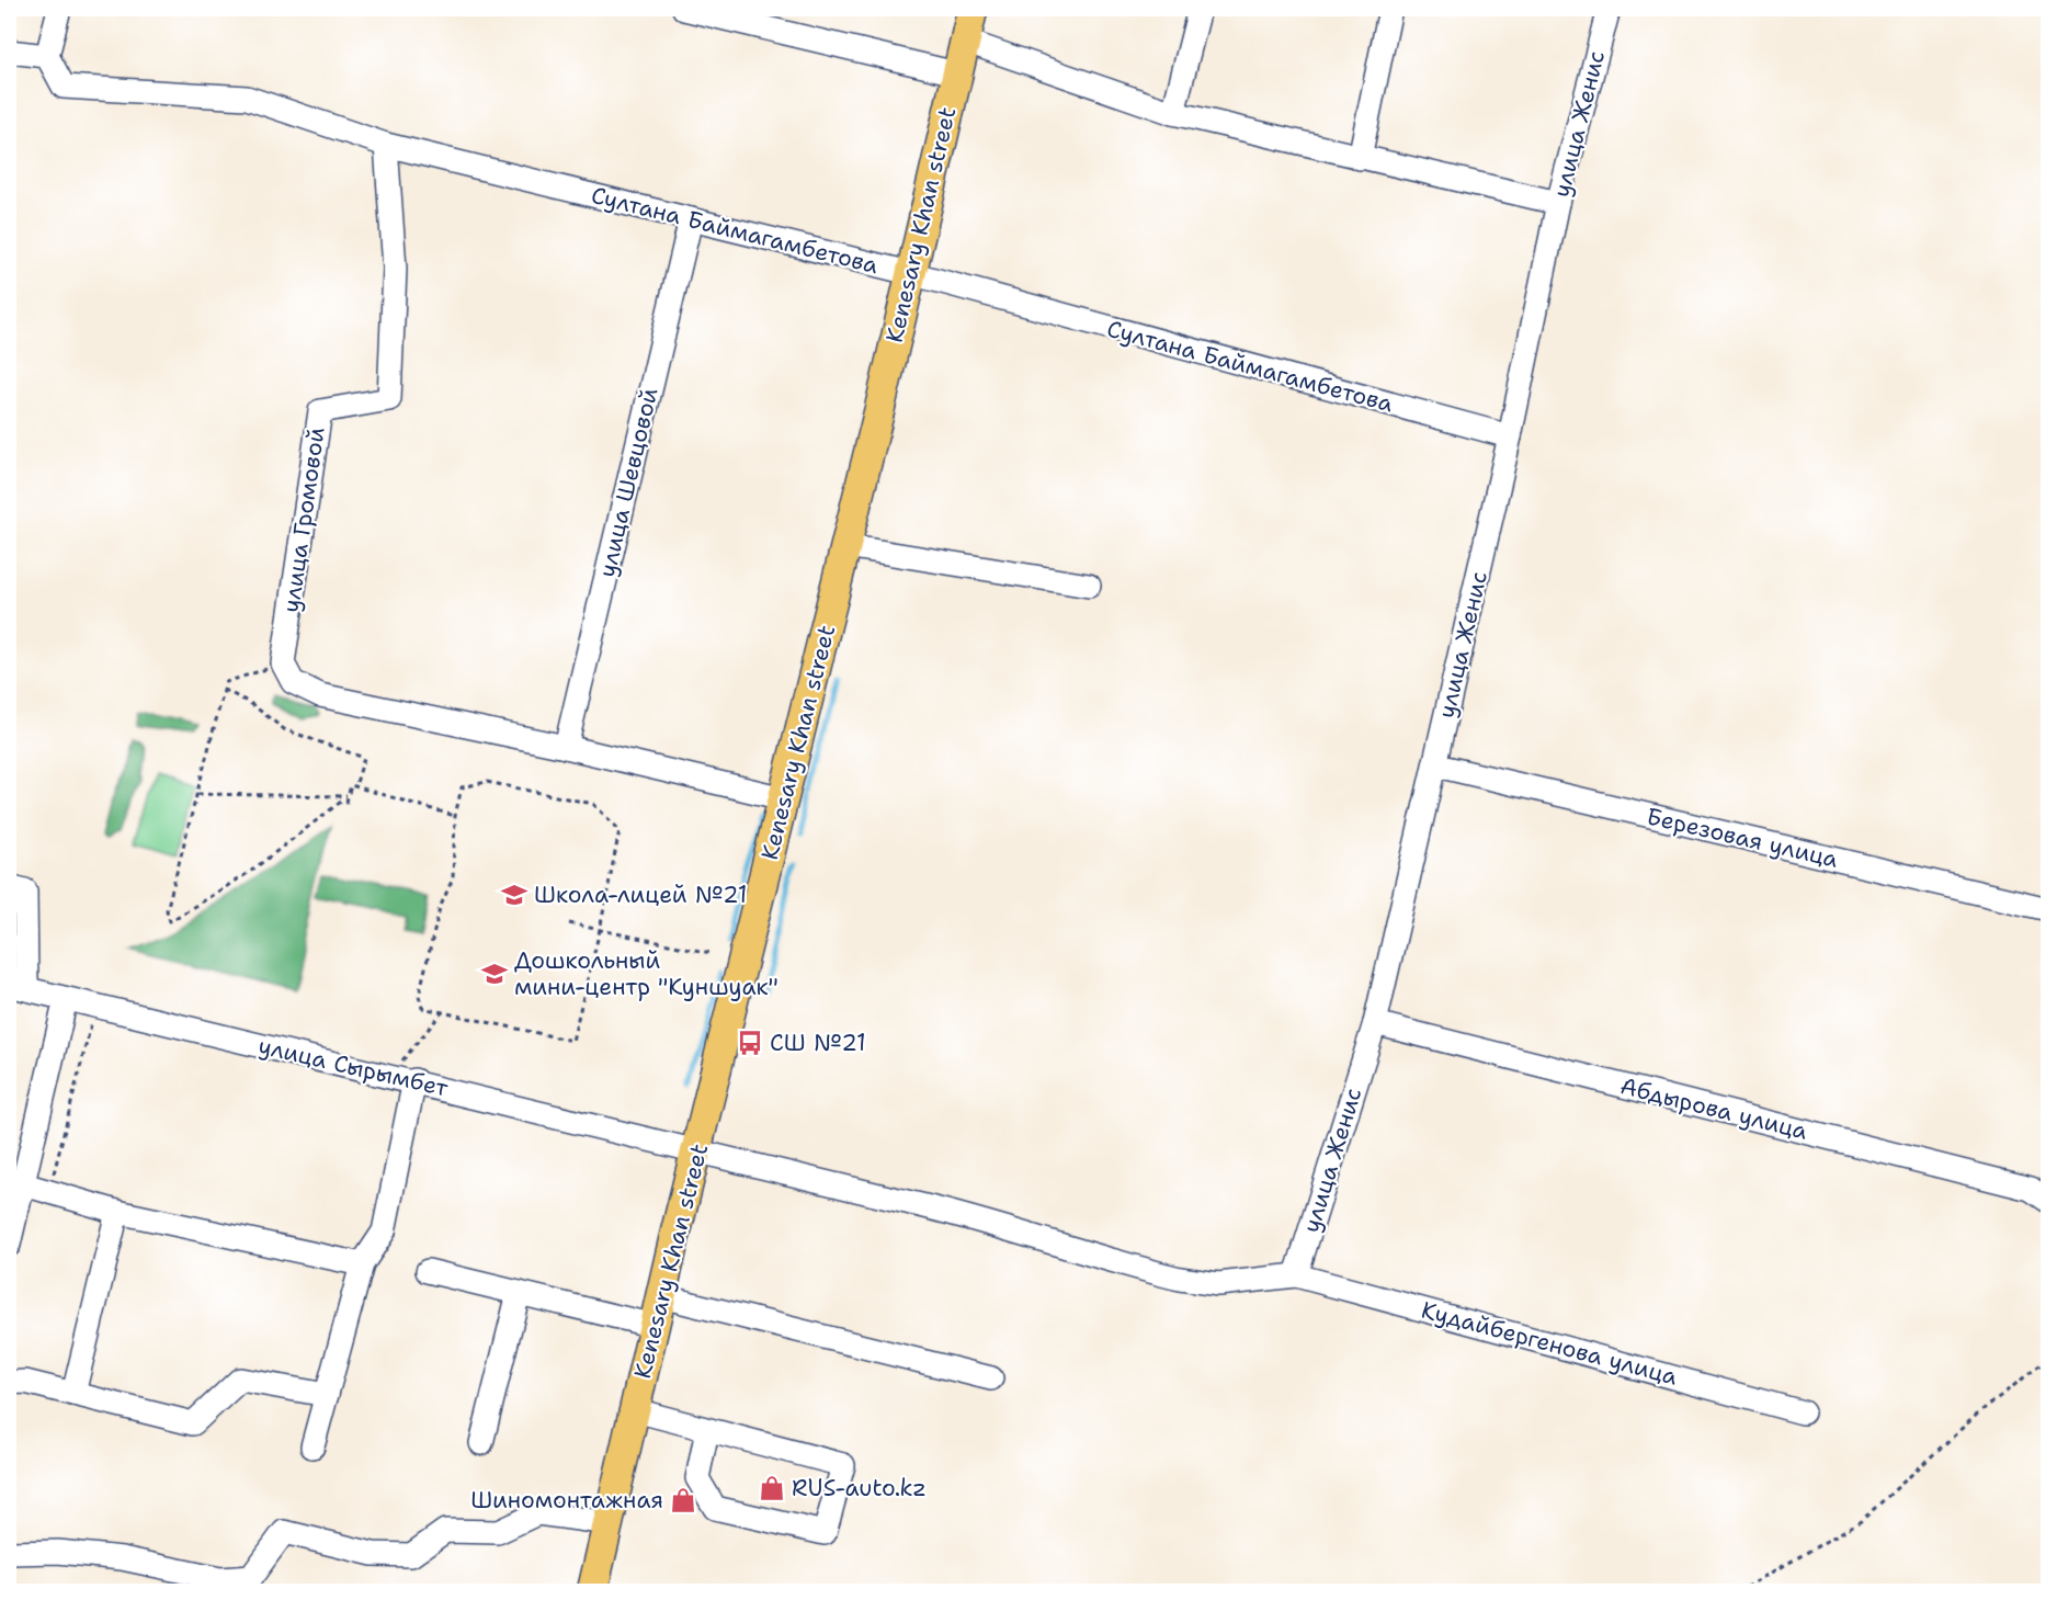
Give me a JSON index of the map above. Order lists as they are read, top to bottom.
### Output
{
  "streets": {
    "main road": ["Kenesary Khan street"],
    "street": [
      "улица Женис",
      "Султана Баймагамбетова",
      "улица Шевцовой",
      "улица Громовой",
      "Березовая улица",
      "улица Сырымбет",
      "Абдырова улица",
      "Кудайбергенова улица"
    ]
  },
  "crossings": [
    ["улица Женис", "Султана Баймагамбетова"],
    ["улица Женис", "Березовая улица"],
    ["улица Женис", "улица Сырымбет"],
    ["улица Женис", "Абдырова улица"],
    ["улица Женис", "Кудайбергенова улица"],
    ["Kenesary Khan street", "Султана Баймагамбетова"],
    ["Kenesary Khan street", "улица Сырымбет"],
    ["Султана Баймагамбетова", "улица Шевцовой"],
    ["Султана Баймагамбетова", "улица Громовой"],
    ["улица Сырымбет", "Кудайбергенова улица"]
  ],
  "places": {
    "school or university": ["Школа-лицей №21", "Дошкольный мини-центр \"Куншуак\""],
    "bus stop": ["СШ №21"],
    "shop": ["RUS-auto.kz", "Шиномонтажная"]
  }
}
